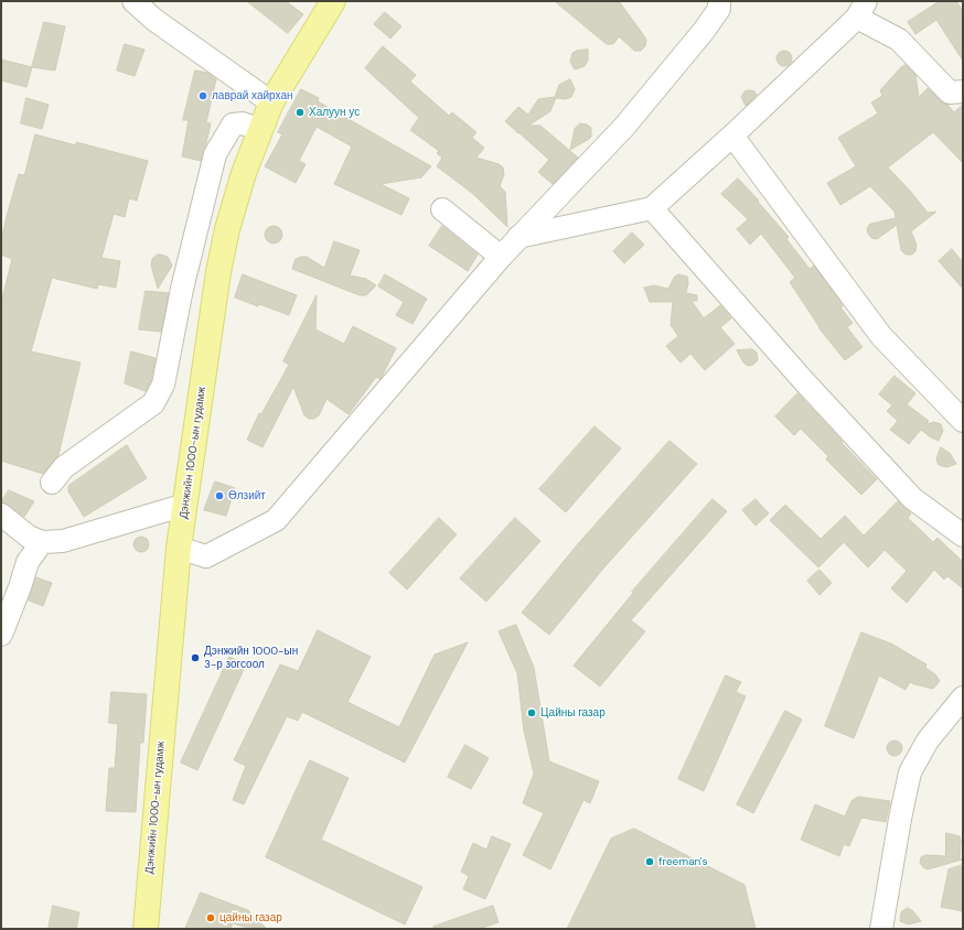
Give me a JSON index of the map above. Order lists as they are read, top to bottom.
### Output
{
  "streets": {
    "main road": ["Дэнжийн 1000-ын гудамж"]
  },
  "places": [
    "лаврай хайрхан",
    "Халуун ус",
    "Өлзийт",
    "Дэнжийн 1000-ын 3-р зогсоол",
    "Цайны газар",
    "freeman's",
    "цайны газар"
  ]
}
